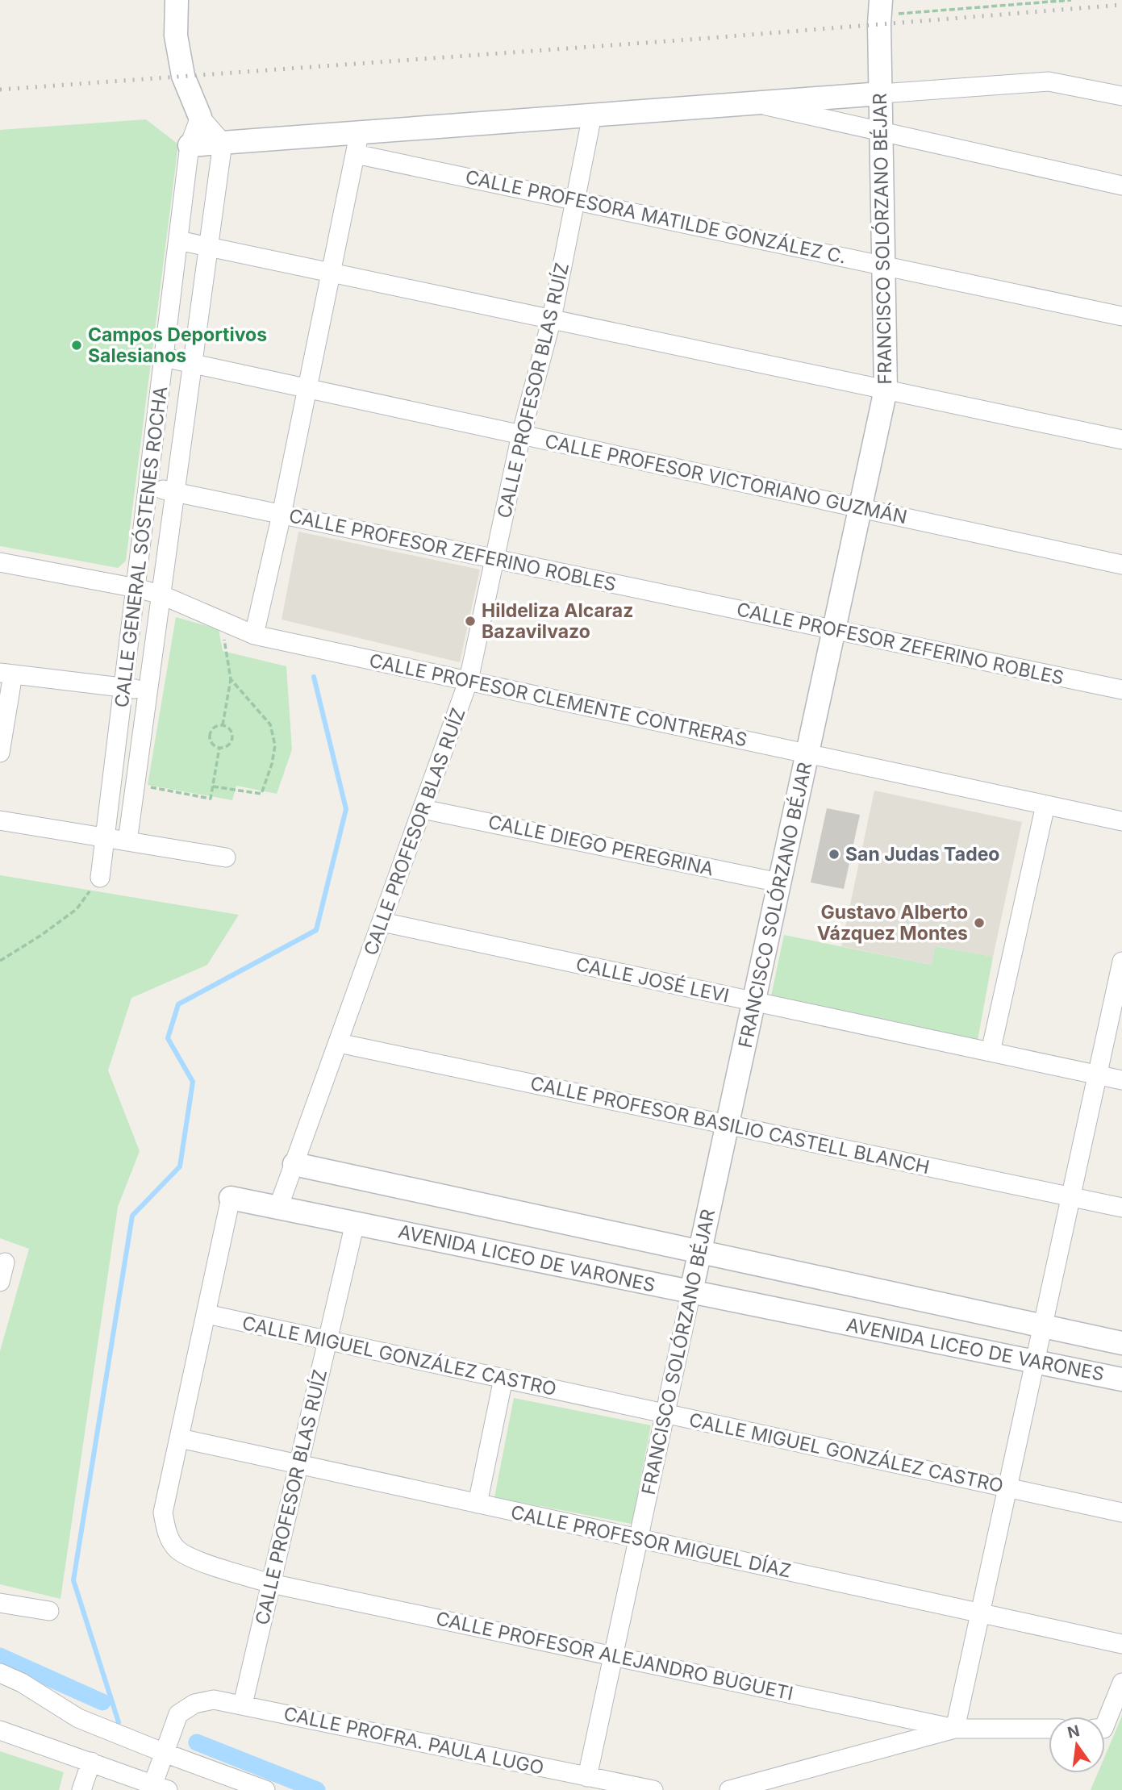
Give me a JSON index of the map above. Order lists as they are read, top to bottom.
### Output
{
  "streets": {
    "street": [
      "CALLE PROFESORA MATILDE GONZÁLEZ C.",
      "FRANCISCO SOLÓRZANO BÉJAR",
      "CALLE PROFESOR BLAS RUÍZ",
      "CALLE PROFESOR VICTORIANO GUZMÁN",
      "CALLE GENERAL SÓSTENES ROCHA",
      "CALLE PROFESOR ZEFERINO ROBLES",
      "CALLE PROFESOR CLEMENTE CONTRERAS",
      "CALLE DIEGO PEREGRINA",
      "CALLE JOSÉ LEVI",
      "CALLE PROFESOR BASILIO CASTELL BLANCH",
      "AVENIDA LICEO DE VARONES",
      "CALLE MIGUEL GONZÁLEZ CASTRO",
      "CALLE PROFESOR MIGUEL DÍAZ",
      "CALLE PROFESOR ALEJANDRO BUGUETI",
      "CALLE PROFRA. PAULA LUGO"
    ]
  },
  "crossings": [
    ["CALLE PROFESORA MATILDE GONZÁLEZ C.", "FRANCISCO SOLÓRZANO BÉJAR"],
    ["CALLE PROFESORA MATILDE GONZÁLEZ C.", "CALLE PROFESOR BLAS RUÍZ"],
    ["FRANCISCO SOLÓRZANO BÉJAR", "CALLE PROFESOR VICTORIANO GUZMÁN"],
    ["FRANCISCO SOLÓRZANO BÉJAR", "CALLE PROFESOR ZEFERINO ROBLES"],
    ["FRANCISCO SOLÓRZANO BÉJAR", "CALLE PROFESOR CLEMENTE CONTRERAS"],
    ["FRANCISCO SOLÓRZANO BÉJAR", "CALLE DIEGO PEREGRINA"],
    ["FRANCISCO SOLÓRZANO BÉJAR", "CALLE JOSÉ LEVI"],
    ["FRANCISCO SOLÓRZANO BÉJAR", "CALLE PROFESOR BASILIO CASTELL BLANCH"],
    ["FRANCISCO SOLÓRZANO BÉJAR", "AVENIDA LICEO DE VARONES"],
    ["FRANCISCO SOLÓRZANO BÉJAR", "CALLE MIGUEL GONZÁLEZ CASTRO"],
    ["FRANCISCO SOLÓRZANO BÉJAR", "CALLE PROFESOR MIGUEL DÍAZ"],
    ["FRANCISCO SOLÓRZANO BÉJAR", "CALLE PROFESOR ALEJANDRO BUGUETI"],
    ["FRANCISCO SOLÓRZANO BÉJAR", "CALLE PROFRA. PAULA LUGO"],
    ["CALLE PROFESOR BLAS RUÍZ", "CALLE PROFESOR VICTORIANO GUZMÁN"],
    ["CALLE PROFESOR BLAS RUÍZ", "CALLE PROFESOR ZEFERINO ROBLES"],
    ["CALLE PROFESOR BLAS RUÍZ", "CALLE PROFESOR CLEMENTE CONTRERAS"],
    ["CALLE PROFESOR BLAS RUÍZ", "CALLE DIEGO PEREGRINA"],
    ["CALLE PROFESOR BLAS RUÍZ", "CALLE JOSÉ LEVI"],
    ["CALLE PROFESOR BLAS RUÍZ", "CALLE PROFESOR BASILIO CASTELL BLANCH"],
    ["CALLE PROFESOR BLAS RUÍZ", "AVENIDA LICEO DE VARONES"],
    ["CALLE PROFESOR BLAS RUÍZ", "CALLE MIGUEL GONZÁLEZ CASTRO"],
    ["CALLE PROFESOR BLAS RUÍZ", "CALLE PROFESOR MIGUEL DÍAZ"],
    ["CALLE PROFESOR BLAS RUÍZ", "CALLE PROFESOR ALEJANDRO BUGUETI"],
    ["CALLE PROFESOR BLAS RUÍZ", "CALLE PROFRA. PAULA LUGO"],
    ["CALLE PROFESOR VICTORIANO GUZMÁN", "CALLE GENERAL SÓSTENES ROCHA"],
    ["CALLE GENERAL SÓSTENES ROCHA", "CALLE PROFESOR ZEFERINO ROBLES"],
    ["CALLE GENERAL SÓSTENES ROCHA", "CALLE PROFESOR CLEMENTE CONTRERAS"],
    ["CALLE PROFESOR MIGUEL DÍAZ", "CALLE PROFESOR ALEJANDRO BUGUETI"]
  ],
  "places": [
    "Campos Deportivos Salesianos",
    "Hildeliza Alcaraz Bazavilvazo",
    "San Judas Tadeo",
    "Gustavo Alberto Vázquez Montes"
  ],
  "north": "top"
}
